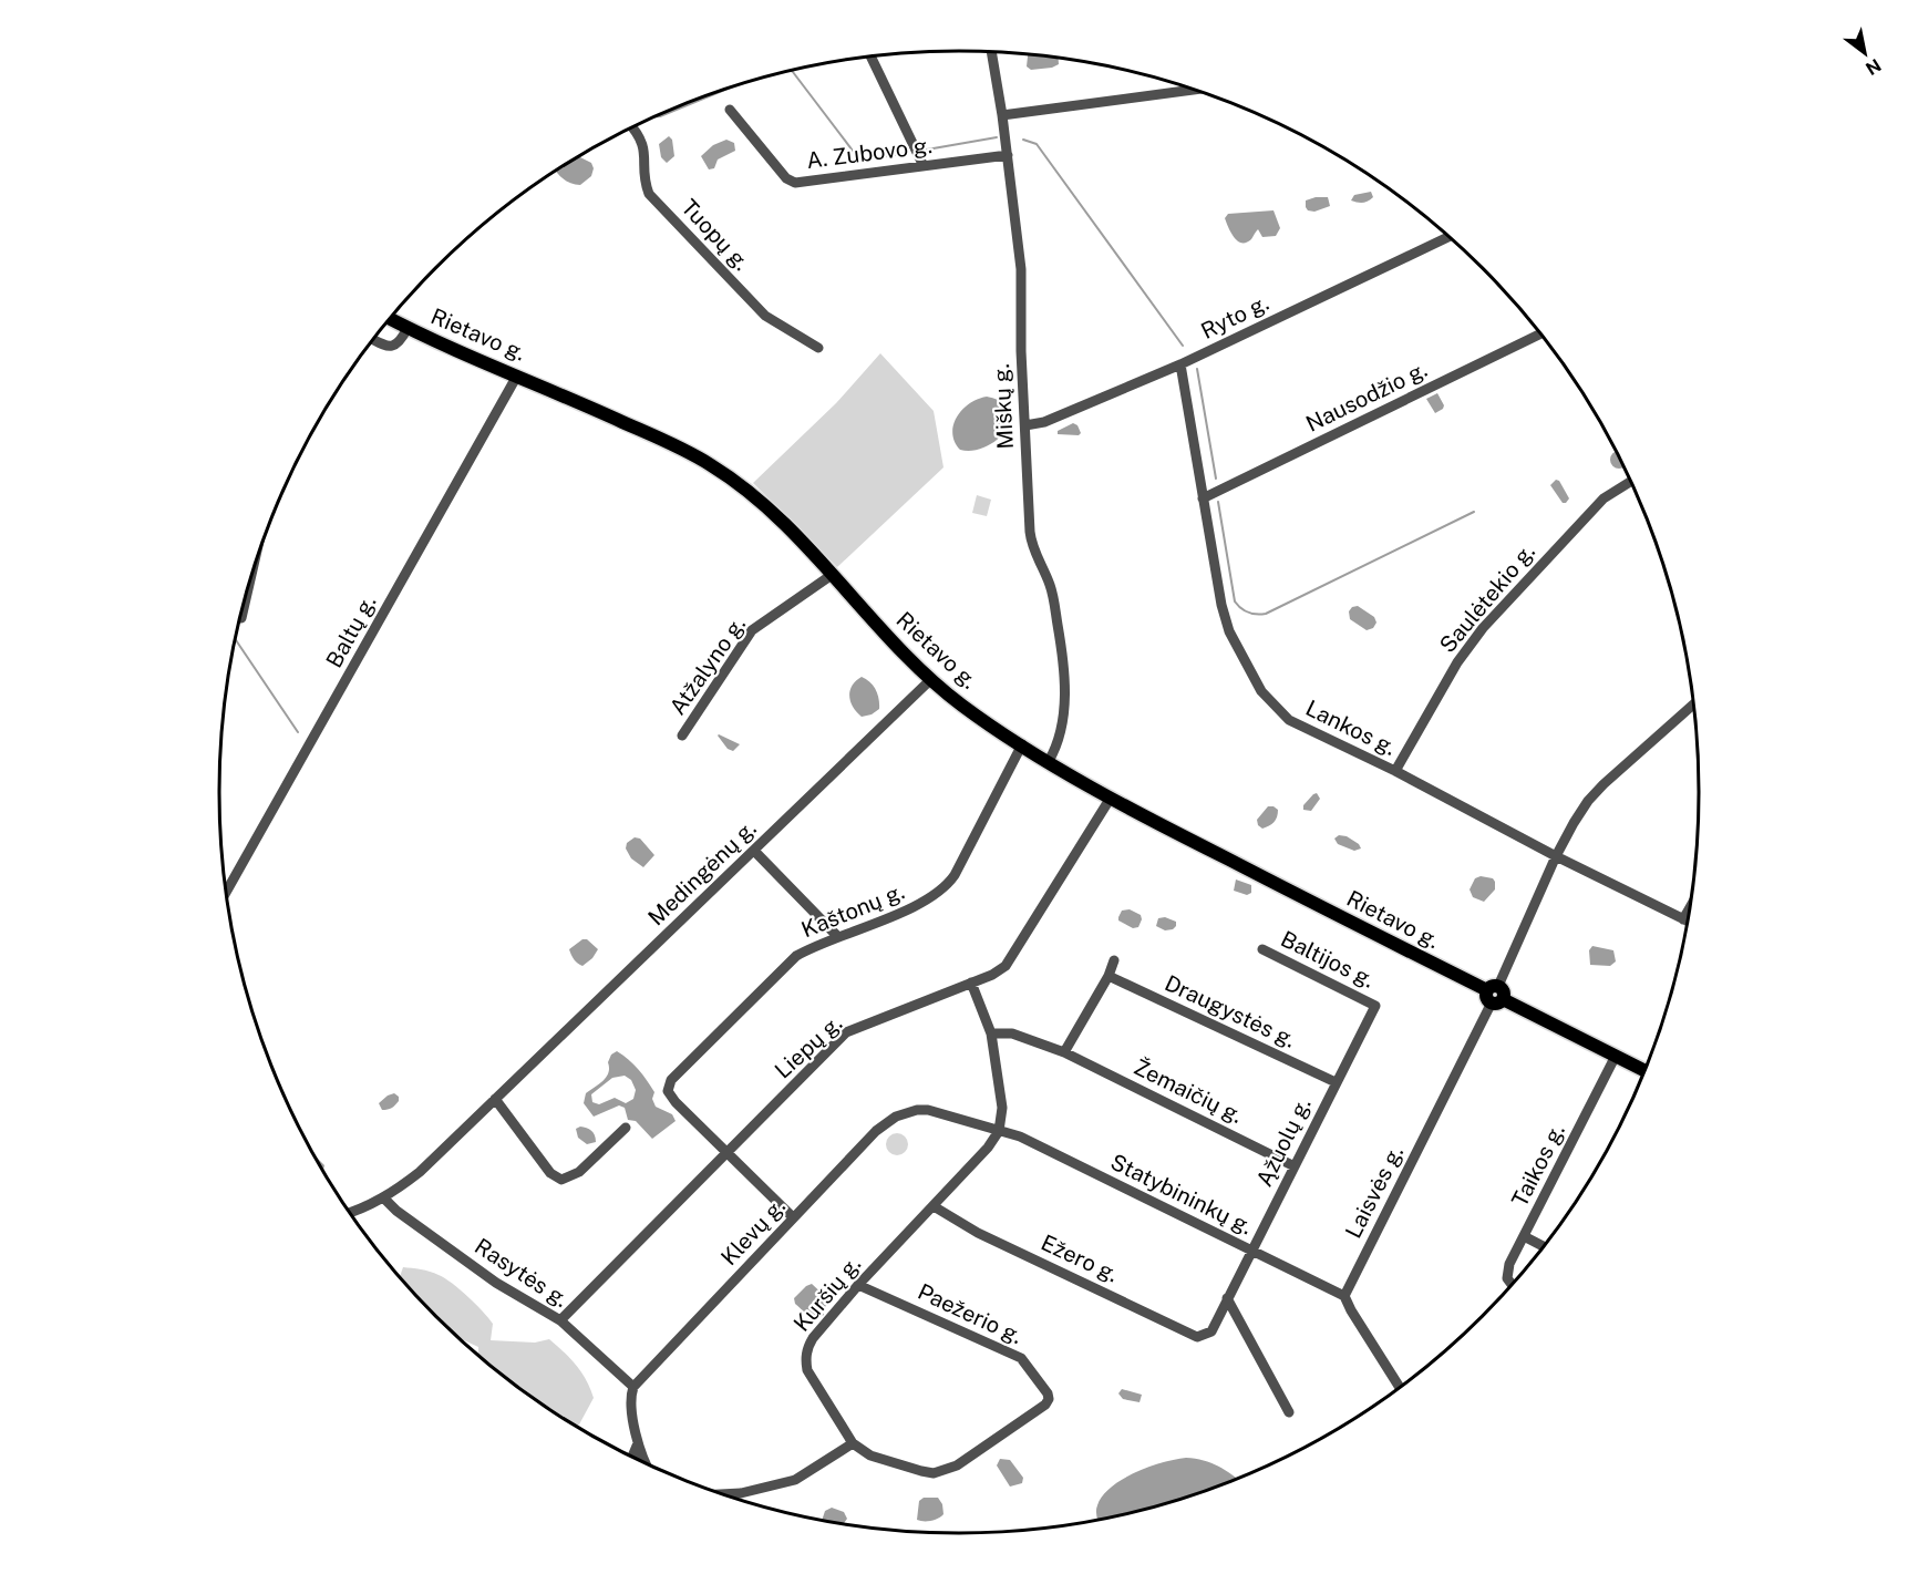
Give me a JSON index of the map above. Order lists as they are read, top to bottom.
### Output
{
  "streets": {
    "main road": ["Rietavo g."],
    "street": [
      "A. Zubovo g.",
      "Tuopų g.",
      "Ryto g.",
      "Nausodžio g.",
      "Miškų g.",
      "Saulėtekio g.",
      "Baltų g.",
      "Atžalyno g.",
      "Lankos g.",
      "Medingėnų g.",
      "Kaštonų g.",
      "Baltijos g.",
      "Draugystės g.",
      "Liepų g.",
      "Žemaičių g.",
      "Ąžuolų g.",
      "Taikos g.",
      "Laisvės g.",
      "Statybininkų g.",
      "Klevų g.",
      "Ežero g.",
      "Rasytės g.",
      "Kuršių g.",
      "Paežerio g."
    ]
  },
  "crossings": [
    ["A. Zubovo g.", "Miškų g."],
    ["Ryto g.", "Miškų g."],
    ["Ryto g.", "Lankos g."],
    ["Rietavo g.", "Miškų g."],
    ["Rietavo g.", "Baltų g."],
    ["Rietavo g.", "Atžalyno g."],
    ["Rietavo g.", "Medingėnų g."],
    ["Rietavo g.", "Kaštonų g."],
    ["Rietavo g.", "Liepų g."],
    ["Rietavo g.", "Taikos g."],
    ["Rietavo g.", "Laisvės g."],
    ["Nausodžio g.", "Lankos g."],
    ["Saulėtekio g.", "Lankos g."],
    ["Lankos g.", "Laisvės g."],
    ["Medingėnų g.", "Rasytės g."],
    ["Kaštonų g.", "Liepų g."],
    ["Baltijos g.", "Ąžuolų g."],
    ["Draugystės g.", "Ąžuolų g."],
    ["Liepų g.", "Rasytės g."],
    ["Žemaičių g.", "Ąžuolų g."],
    ["Ąžuolų g.", "Statybininkų g."],
    ["Ąžuolų g.", "Ežero g."],
    ["Laisvės g.", "Statybininkų g."],
    ["Statybininkų g.", "Klevų g."],
    ["Statybininkų g.", "Kuršių g."],
    ["Klevų g.", "Rasytės g."],
    ["Klevų g.", "Kuršių g."],
    ["Ežero g.", "Kuršių g."],
    ["Kuršių g.", "Paežerio g."]
  ],
  "north": "bottom right"
}
